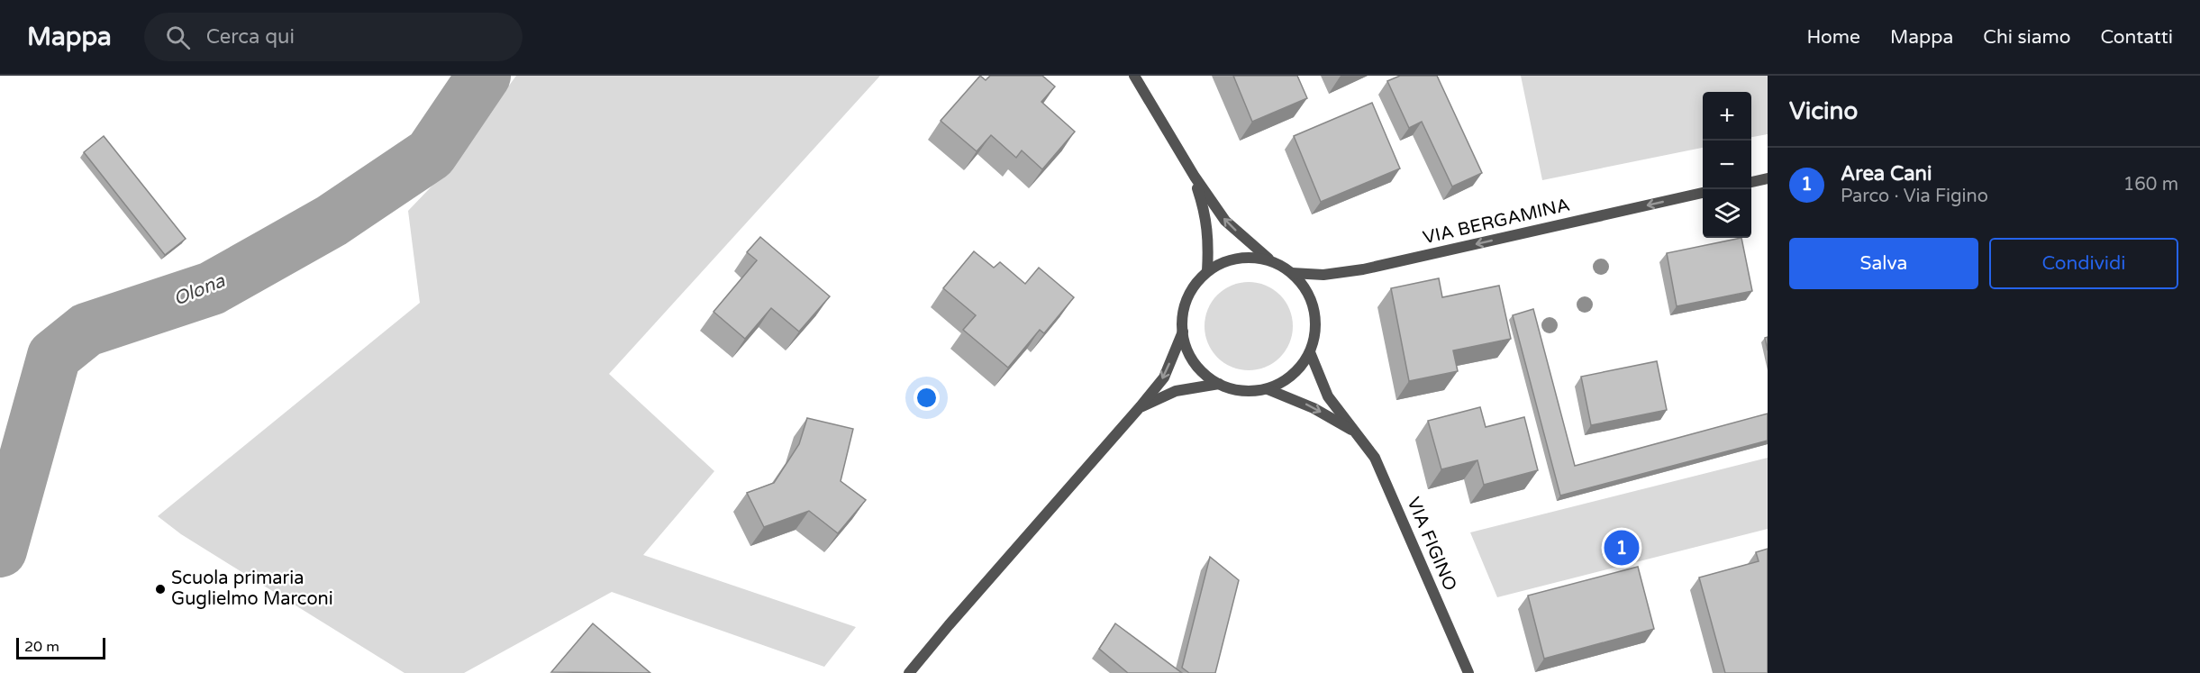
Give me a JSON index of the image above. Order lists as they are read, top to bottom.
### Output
{
  "streets": {
    "street": ["VIA BERGAMINA", "VIA FIGINO"]
  },
  "crossings": [
    ["VIA BERGAMINA", "VIA FIGINO"]
  ],
  "one_way": ["VIA BERGAMINA"],
  "water": ["Olona"],
  "places": ["Scuola primaria Guglielmo Marconi"],
  "scale_bar": "20 m",
  "page": {
    "header": "Mappa",
    "search": "Cerca qui",
    "nav": [
      "Home",
      "Mappa",
      "Chi siamo",
      "Contatti"
    ],
    "heading": "Vicino",
    "map_buttons": ["+", "−"],
    "list": [
      {
        "mark": "1",
        "name": "Area Cani",
        "note": "Parco · Via Figino",
        "value": "160 m"
      }
    ],
    "buttons": ["Salva", "Condividi"],
    "pins": "1",
    "scale": "20 m"
  }
}
